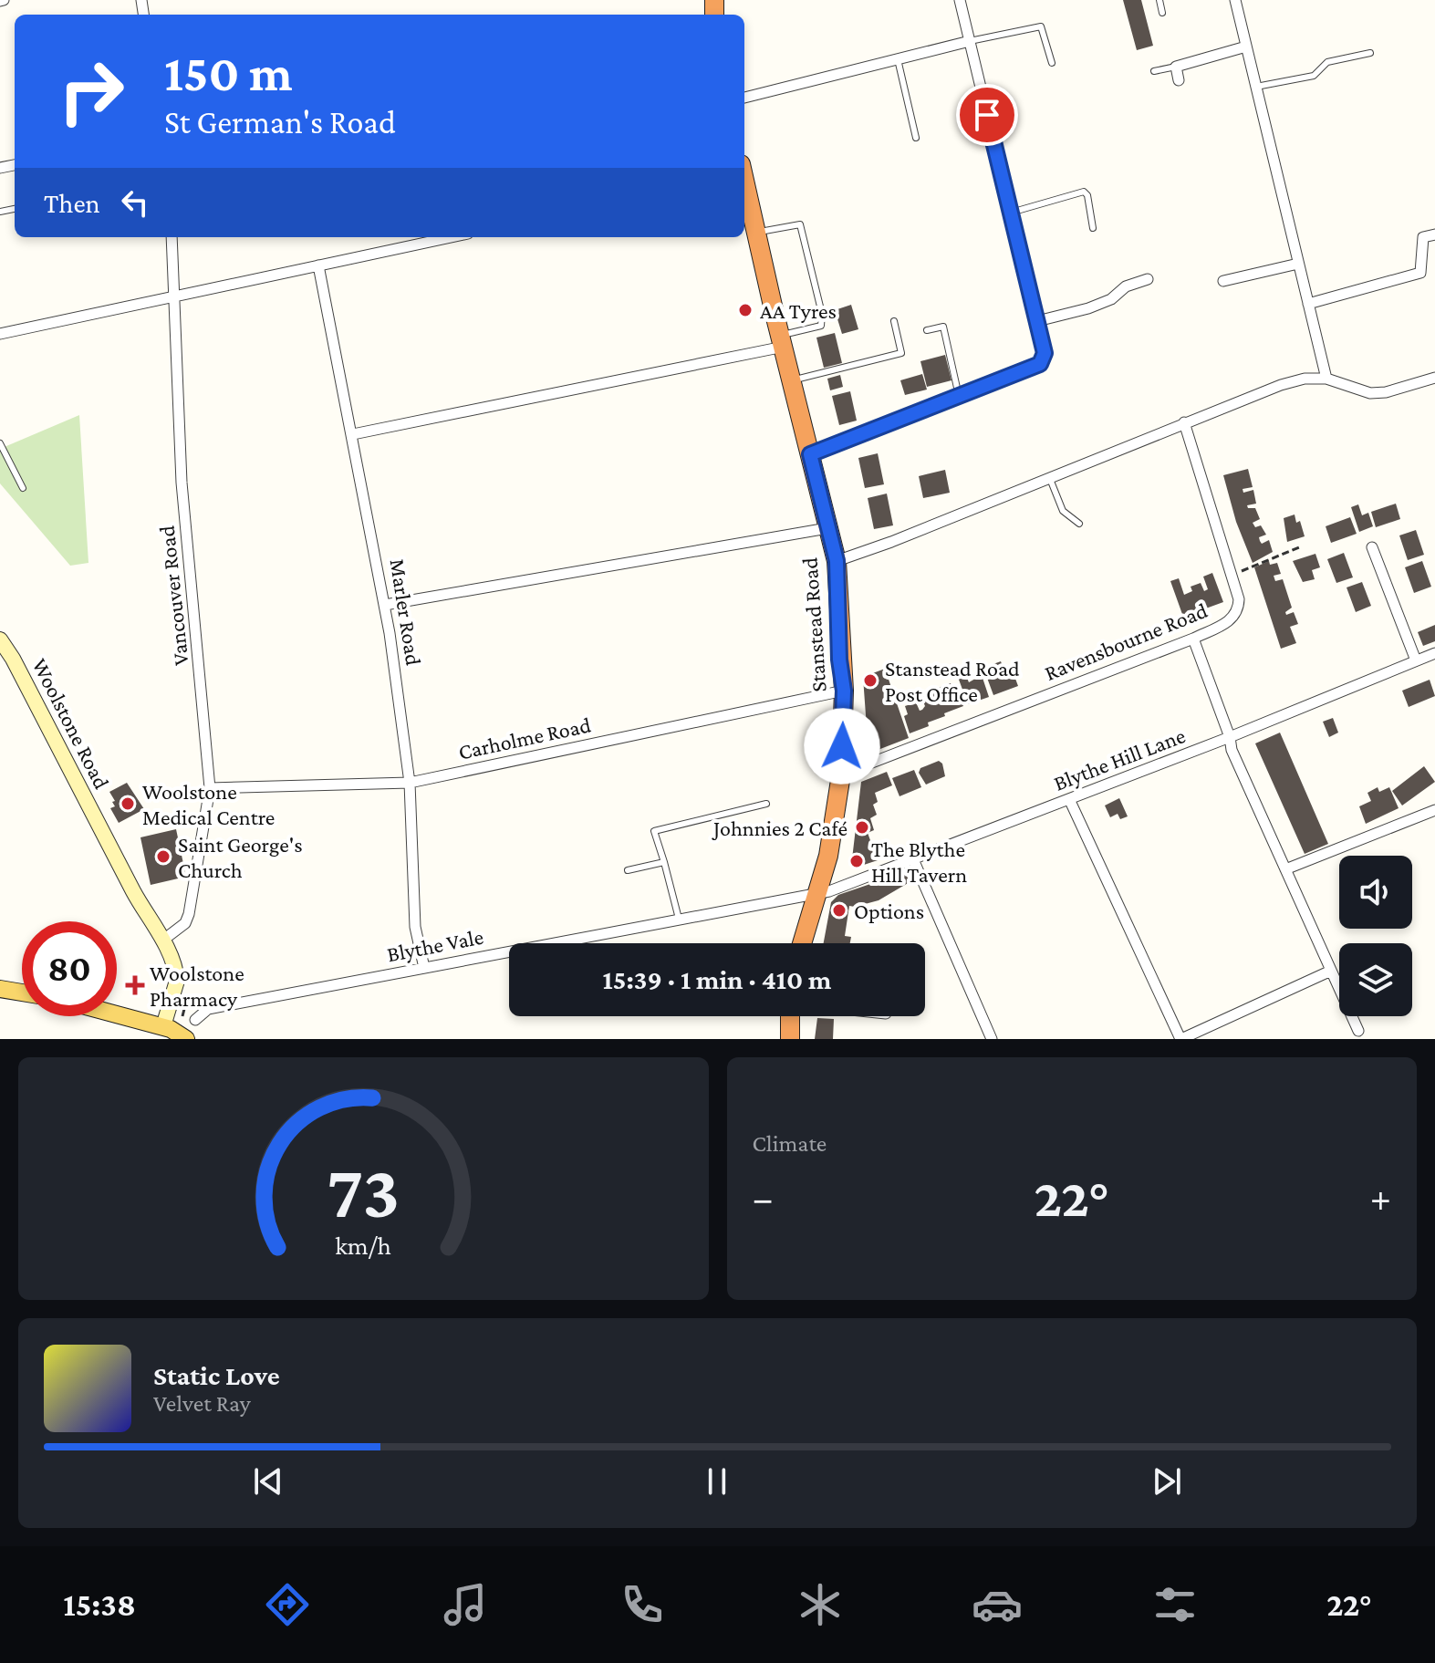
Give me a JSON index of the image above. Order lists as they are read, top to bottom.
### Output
{
  "streets": {
    "highway": ["Stanstead Road"],
    "street": [
      "Vancouver Road",
      "Marler Road",
      "Ravensbourne Road",
      "Woolstone Road",
      "Carholme Road",
      "Blythe Hill Lane",
      "Blythe Vale"
    ]
  },
  "crossings": [
    ["Vancouver Road", "Woolstone Road"],
    ["Vancouver Road", "Carholme Road"],
    ["Marler Road", "Carholme Road"],
    ["Marler Road", "Blythe Vale"],
    ["Stanstead Road", "Ravensbourne Road"],
    ["Stanstead Road", "Carholme Road"],
    ["Stanstead Road", "Blythe Hill Lane"],
    ["Stanstead Road", "Blythe Vale"],
    ["Blythe Hill Lane", "Blythe Vale"]
  ],
  "places": {
    "other": [
      "AA Tyres",
      "Stanstead Road Post Office",
      "Woolstone Medical Centre",
      "Johnnies 2 Café",
      "Saint George's Church",
      "The Blythe Hill Tavern",
      "Options"
    ],
    "health": ["Woolstone Pharmacy"]
  },
  "page": {
    "turn": ["150 m", "St German's Road"],
    "then": "Then",
    "limit": "80",
    "trip": "15:39 · 1 min · 410 m",
    "tile": "Climate",
    "heat": ["−", "22°", "+"],
    "song": ["Static Love", "Velvet Ray"],
    "tabs": ["15:38", "22°"],
    "gauge": ["73", "km/h"]
  }
}
